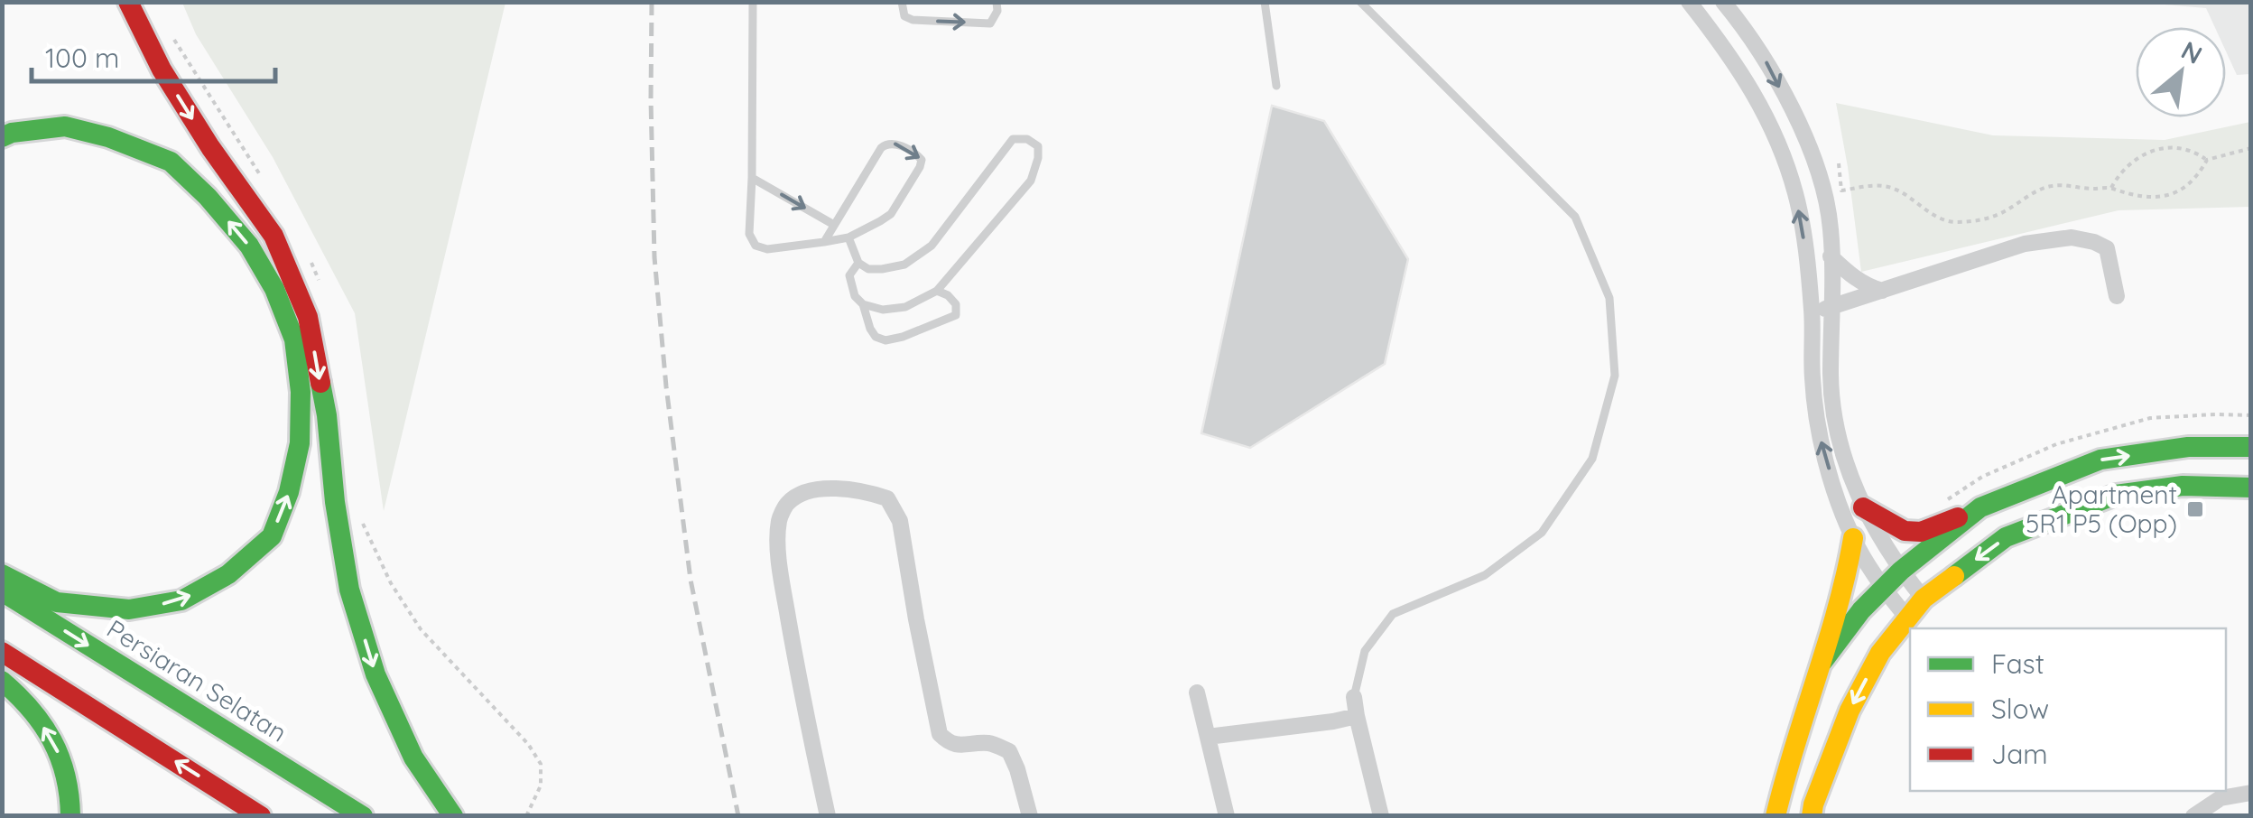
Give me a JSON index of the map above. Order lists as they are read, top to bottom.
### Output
{
  "streets": {
    "main road": ["Persiaran Selatan"]
  },
  "places": {
    "transit": ["Apartment 5R1 P5 (Opp)"]
  },
  "legend": ["Fast", "Slow", "Jam"],
  "scale_bar": "100 m",
  "north": "top right"
}
